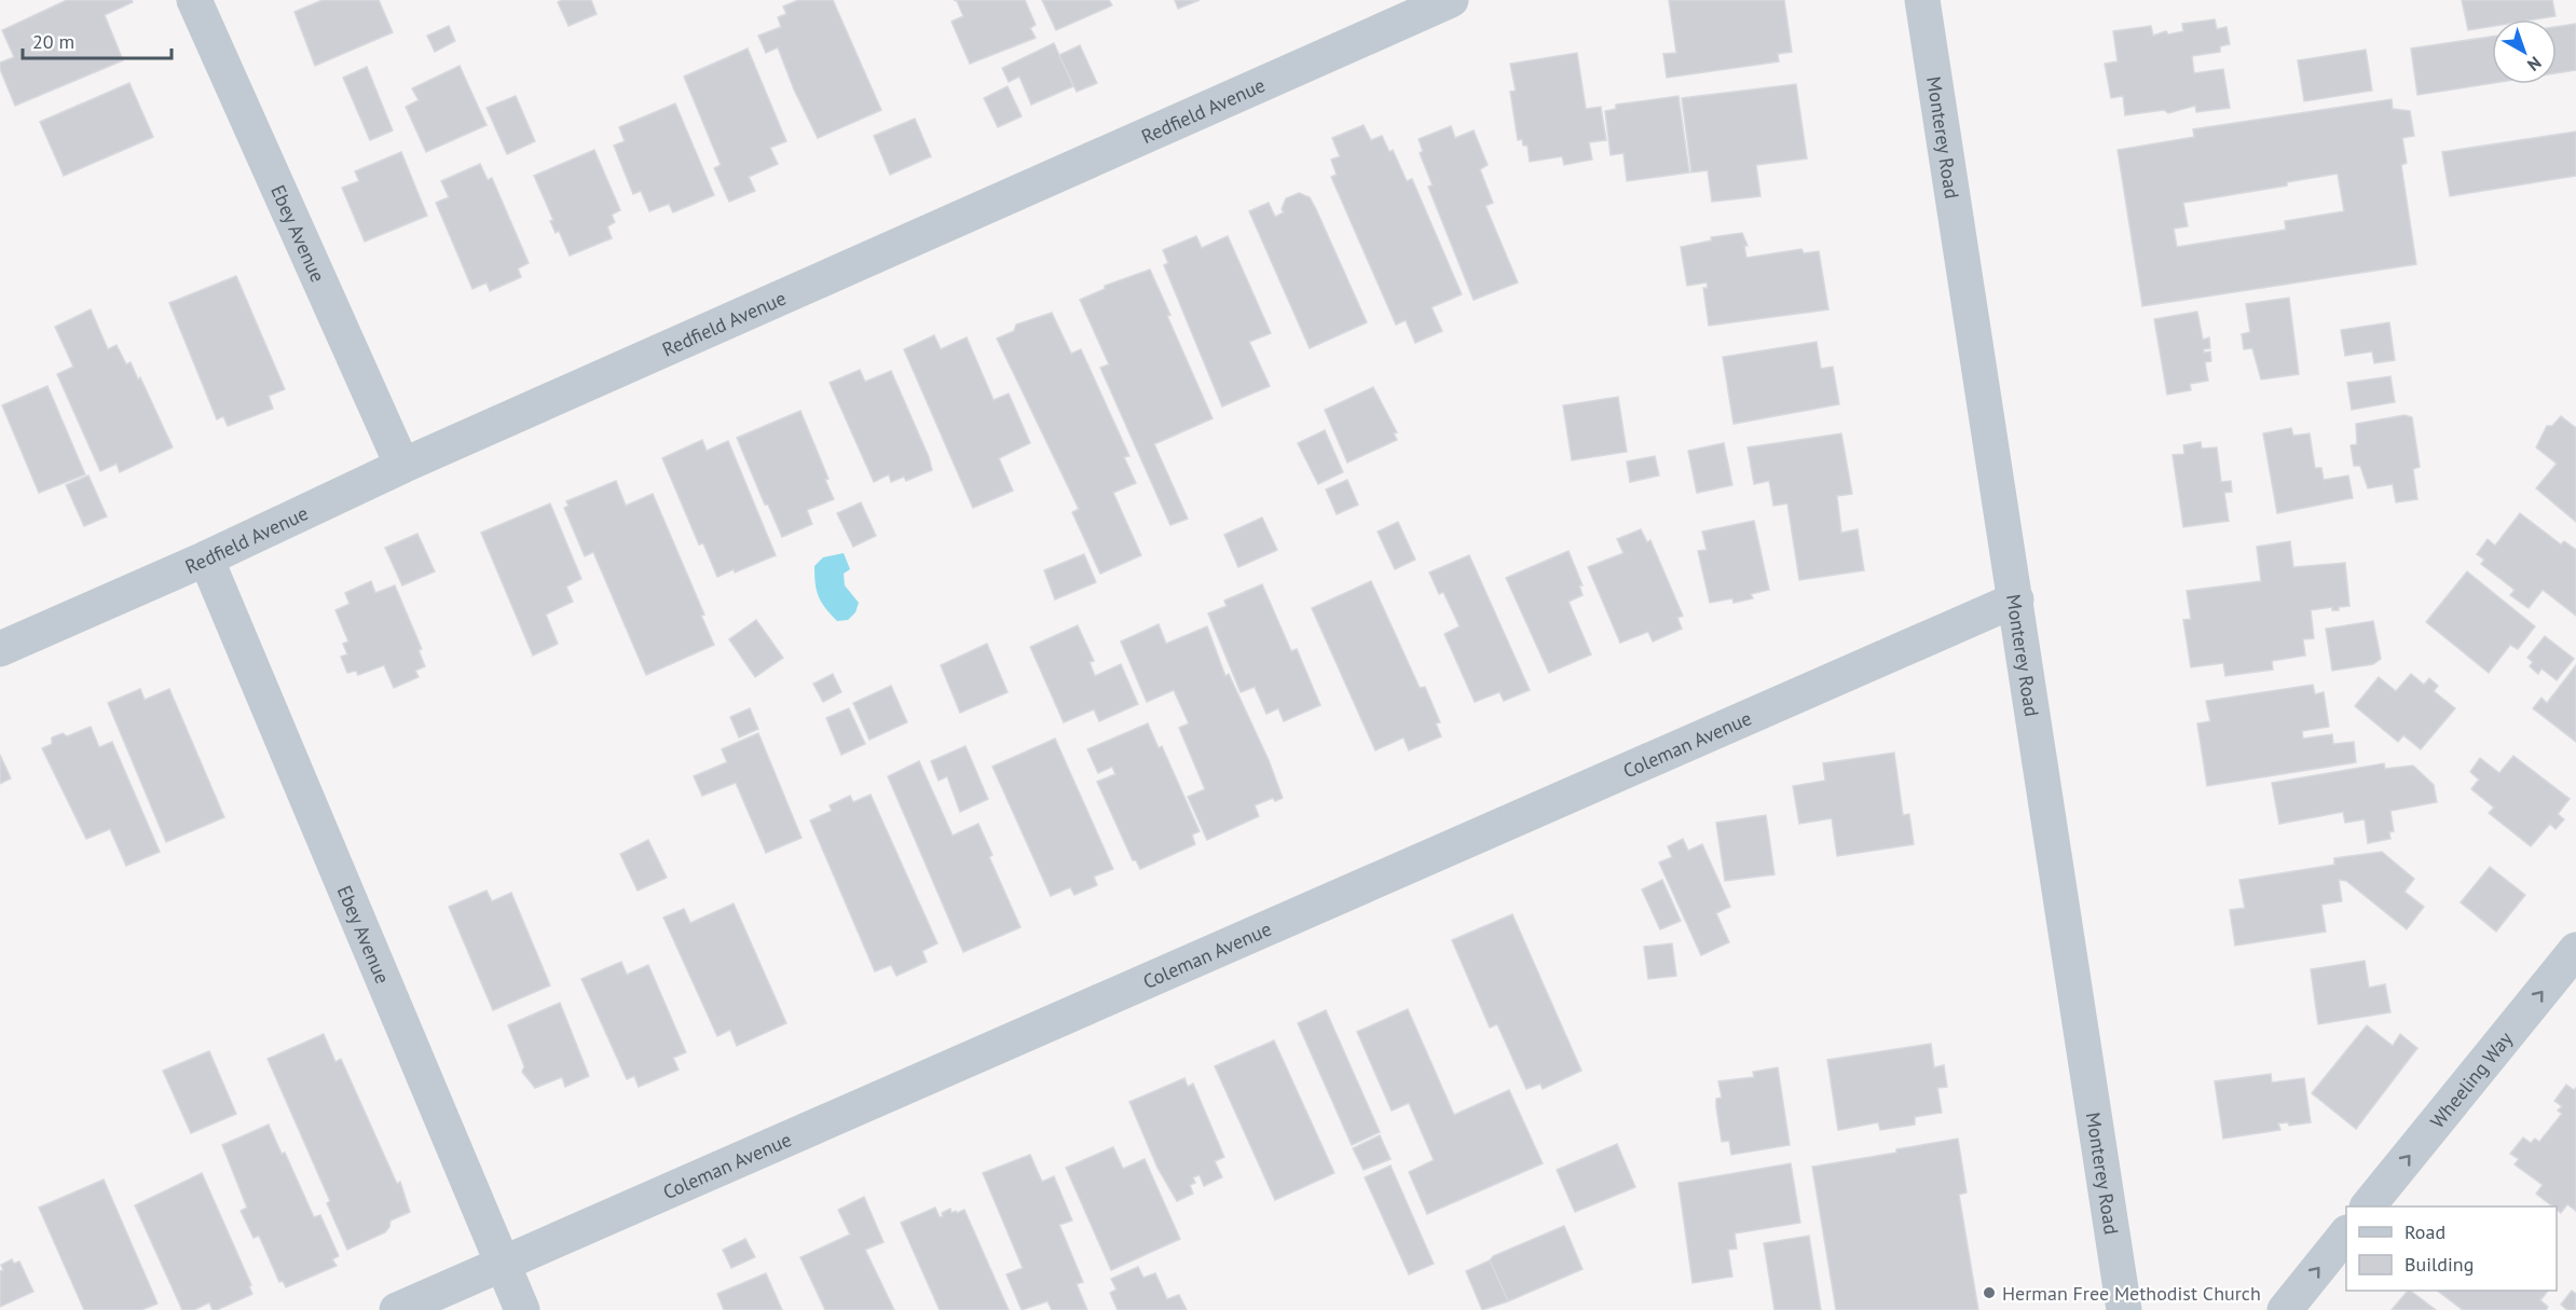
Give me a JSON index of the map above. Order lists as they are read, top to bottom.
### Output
{
  "streets": {
    "street": [
      "Redfield Avenue",
      "Monterey Road",
      "Ebey Avenue",
      "Coleman Avenue",
      "Wheeling Way"
    ]
  },
  "crossings": [
    ["Redfield Avenue", "Ebey Avenue"],
    ["Monterey Road", "Coleman Avenue"],
    ["Ebey Avenue", "Coleman Avenue"]
  ],
  "one_way": ["Wheeling Way"],
  "places": ["Herman Free Methodist Church"],
  "legend": ["Road", "Building"],
  "scale_bar": "20 m",
  "north": "bottom right"
}
